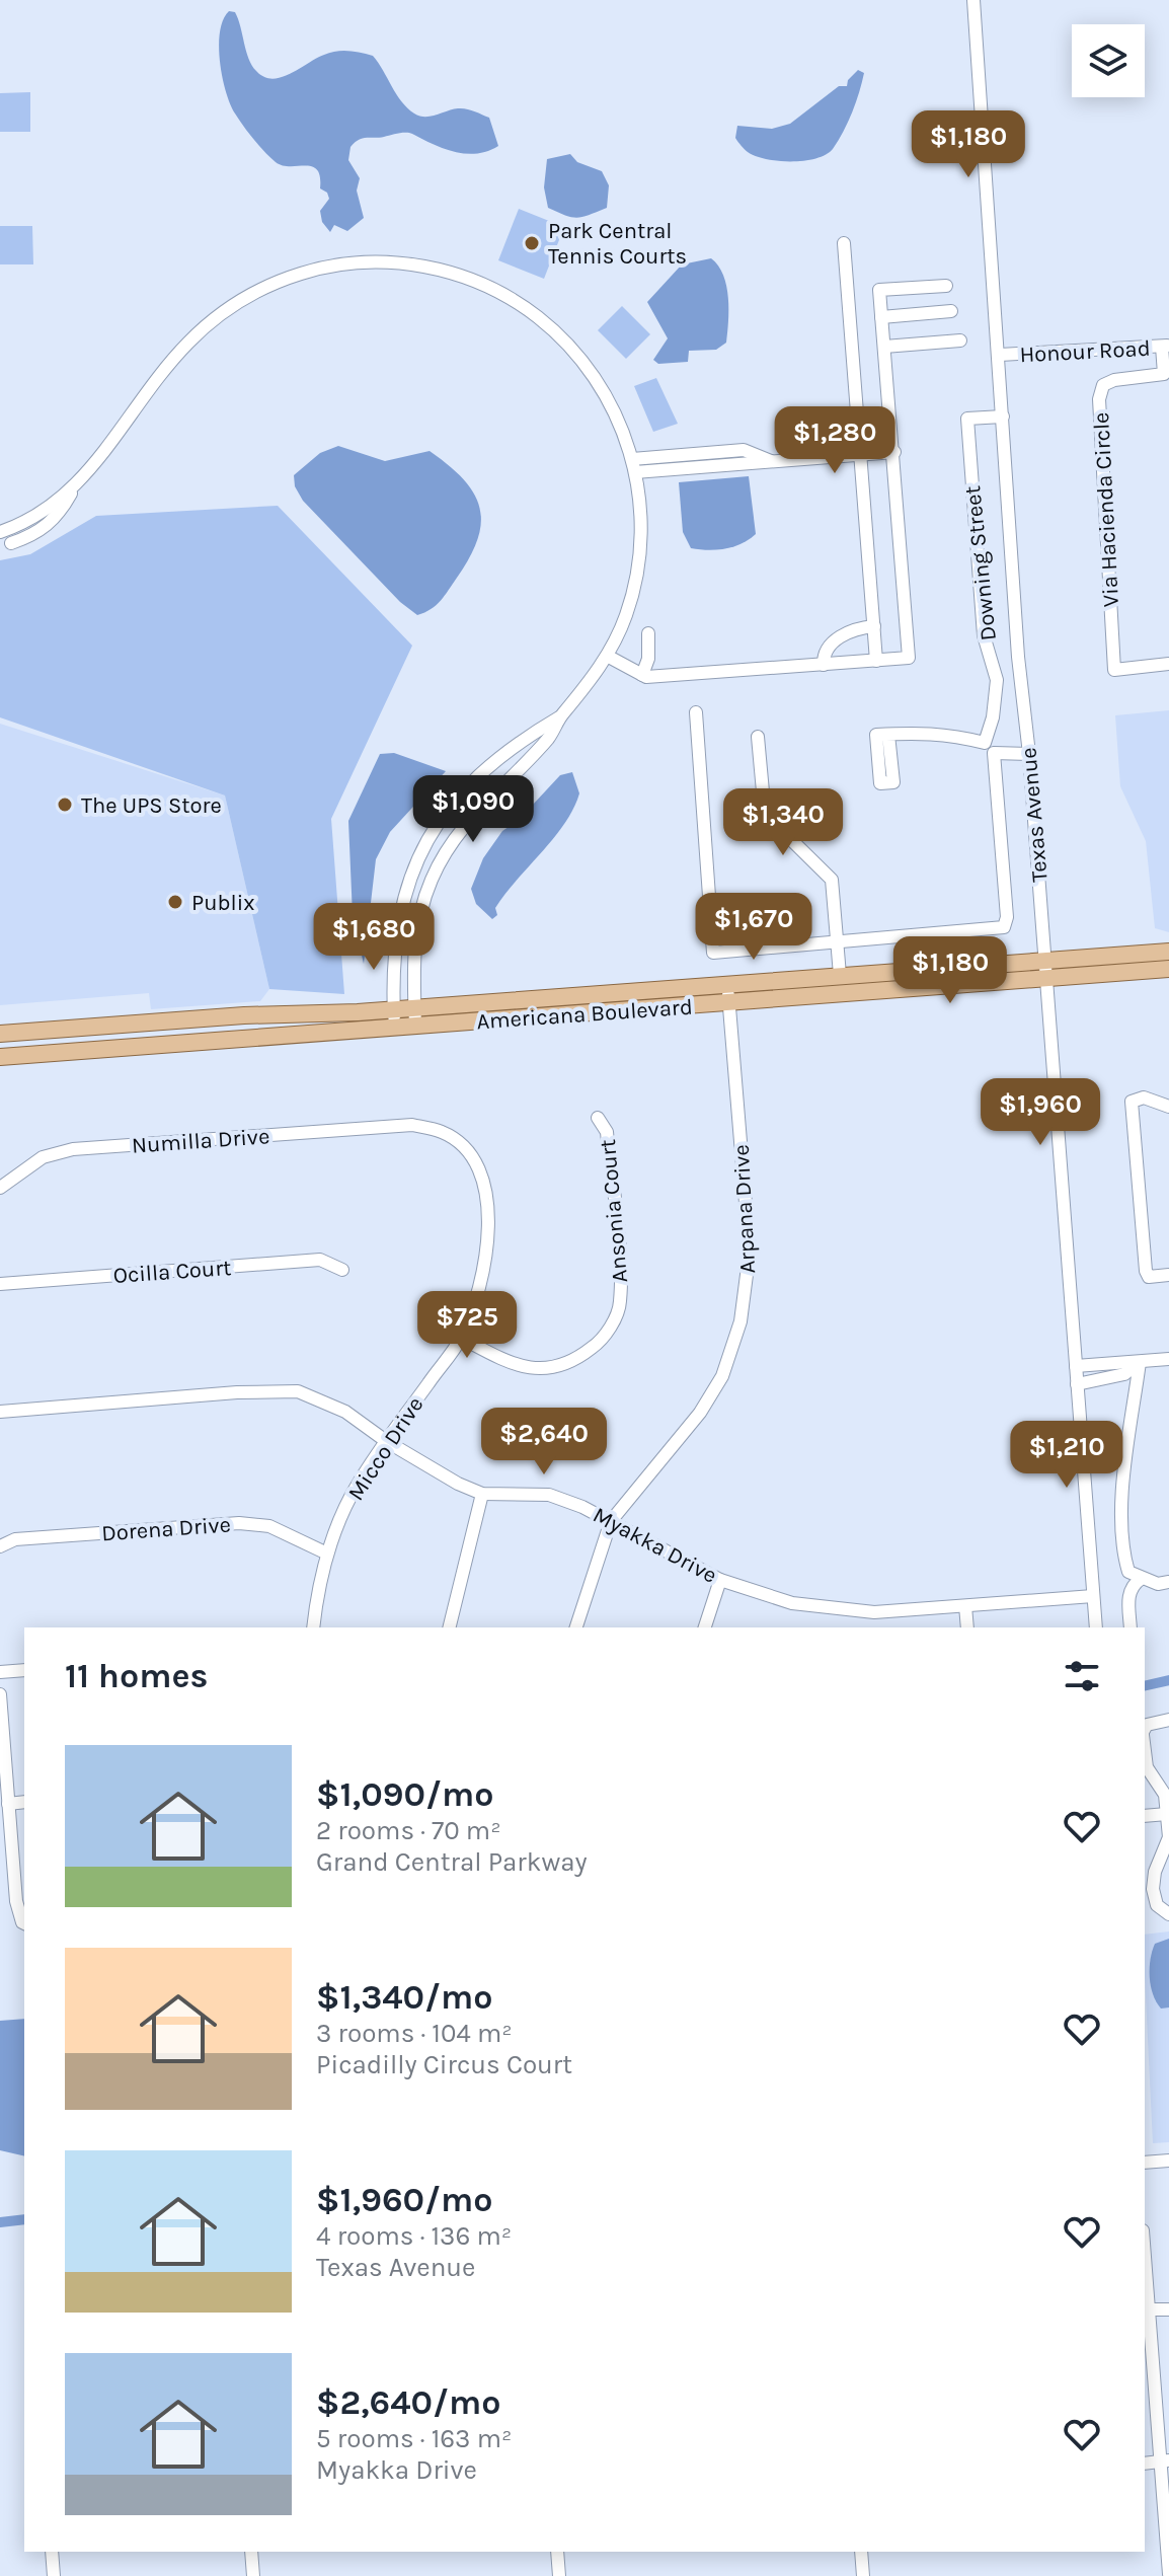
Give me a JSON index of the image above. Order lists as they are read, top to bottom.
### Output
{
  "streets": {
    "main road": ["Americana Boulevard"],
    "street": [
      "Honour Road",
      "Via Hacienda Circle",
      "Downing Street",
      "Texas Avenue",
      "Numilla Drive",
      "Arpana Drive",
      "Ansonia Court",
      "Ocilla Court",
      "Micco Drive",
      "Dorena Drive",
      "Myakka Drive"
    ]
  },
  "crossings": [
    ["Honour Road", "Via Hacienda Circle"],
    ["Honour Road", "Texas Avenue"],
    ["Downing Street", "Texas Avenue"],
    ["Texas Avenue", "Americana Boulevard"],
    ["Texas Avenue", "Myakka Drive"],
    ["Americana Boulevard", "Arpana Drive"],
    ["Numilla Drive", "Micco Drive"],
    ["Arpana Drive", "Myakka Drive"],
    ["Ansonia Court", "Micco Drive"],
    ["Micco Drive", "Dorena Drive"],
    ["Micco Drive", "Myakka Drive"]
  ],
  "places": ["Park Central Tennis Courts", "The UPS Store", "Publix"],
  "page": {
    "price": [
      "$1,180",
      "$1,280",
      "$1,090",
      "$1,340",
      "$1,670",
      "$1,680",
      "$1,180",
      "$1,960",
      "$725",
      "$2,640",
      "$1,210"
    ],
    "heading": "11 homes",
    "list": [
      {
        "name": "$1,090/mo",
        "note": "2 rooms · 70 m² · Grand Central Parkway"
      },
      {
        "name": "$1,340/mo",
        "note": "3 rooms · 104 m² · Picadilly Circus Court"
      },
      {
        "name": "$1,960/mo",
        "note": "4 rooms · 136 m² · Texas Avenue"
      },
      {
        "name": "$2,640/mo",
        "note": "5 rooms · 163 m² · Myakka Drive"
      }
    ]
  }
}
